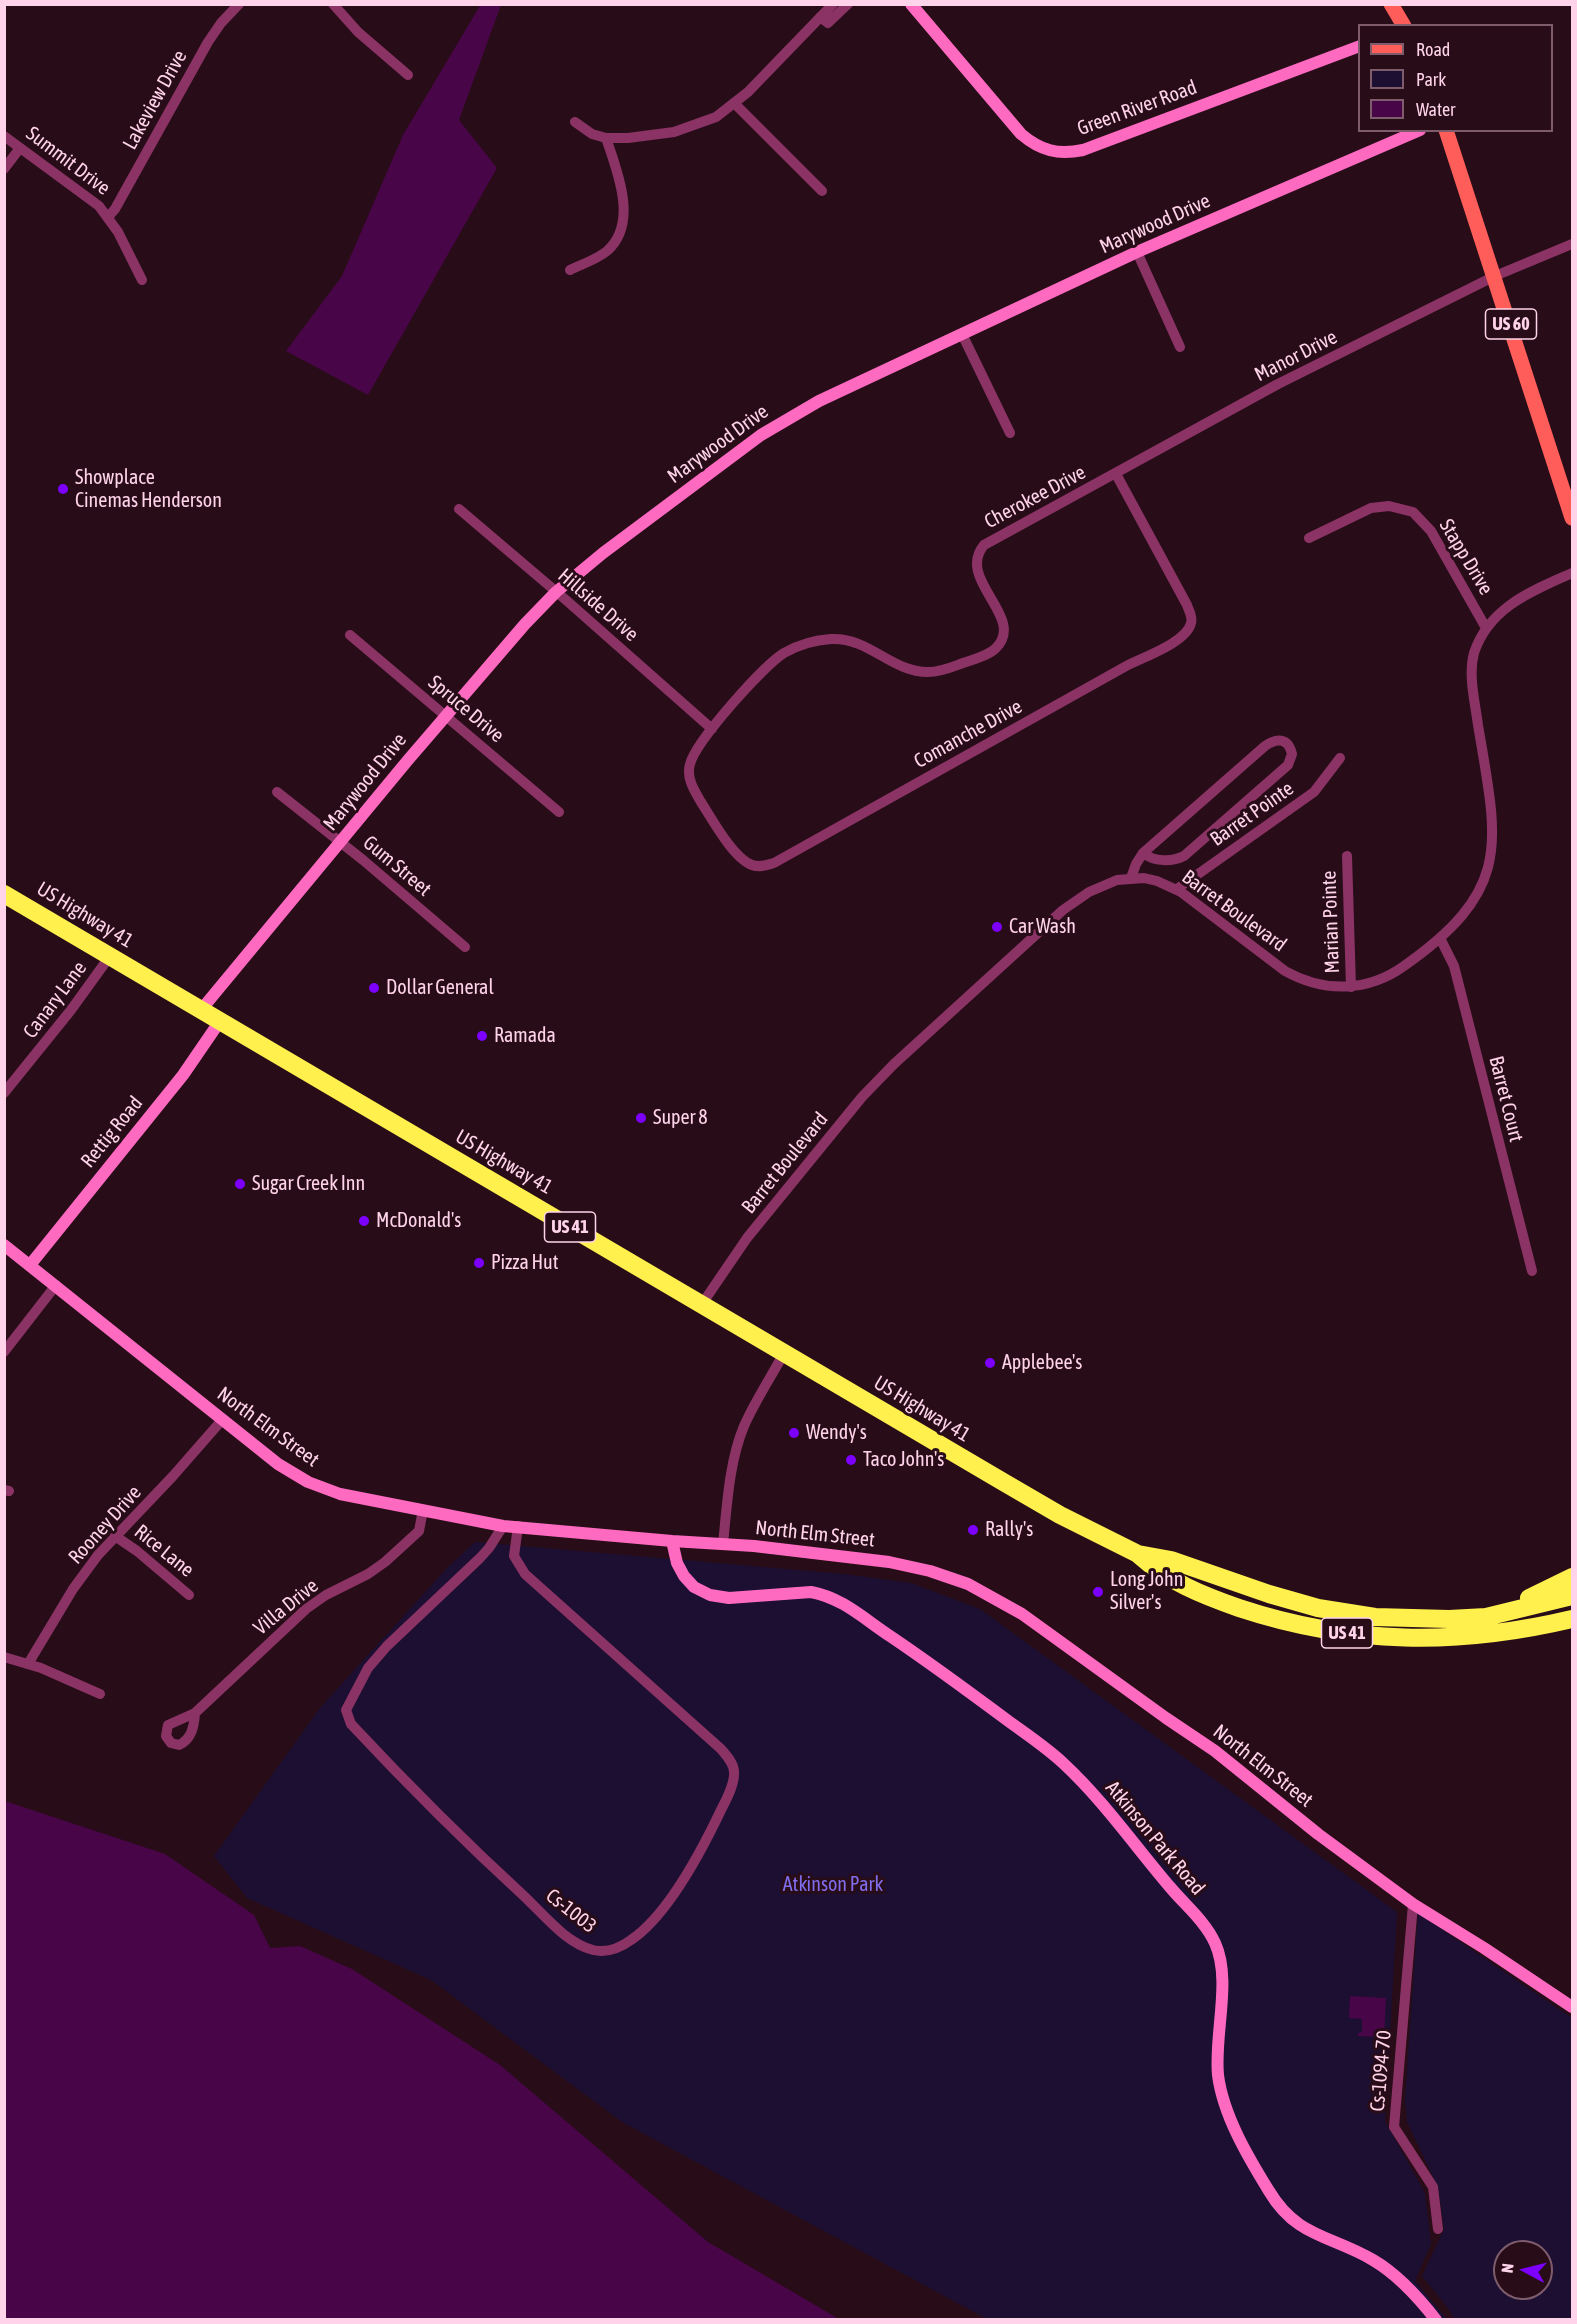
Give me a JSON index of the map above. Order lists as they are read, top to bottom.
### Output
{
  "streets": {
    "highway": ["US Highway 41", "US 41"],
    "main road": ["US 60"],
    "street": [
      "Lakeview Drive",
      "Green River Road",
      "Summit Drive",
      "Marywood Drive",
      "Manor Drive",
      "Cherokee Drive",
      "Stapp Drive",
      "Hillside Drive",
      "Spruce Drive",
      "Comanche Drive",
      "Barret Pointe",
      "Gum Street",
      "Barret Boulevard",
      "Marian Pointe",
      "Canary Lane",
      "Barret Court",
      "Rettig Road",
      "North Elm Street",
      "Rooney Drive",
      "Rice Lane",
      "Villa Drive",
      "Atkinson Park Road",
      "Cs-1003",
      "Cs-1094-70"
    ]
  },
  "crossings": [
    ["Lakeview Drive", "Summit Drive"],
    ["Marywood Drive", "Hillside Drive"],
    ["Marywood Drive", "Spruce Drive"],
    ["Marywood Drive", "Gum Street"],
    ["Marywood Drive", "US Highway 41"],
    ["US 60", "Manor Drive"],
    ["Manor Drive", "Cherokee Drive"],
    ["Manor Drive", "Comanche Drive"],
    ["Cherokee Drive", "Hillside Drive"],
    ["Cherokee Drive", "Comanche Drive"],
    ["Stapp Drive", "Barret Boulevard"],
    ["Hillside Drive", "Comanche Drive"],
    ["Barret Pointe", "Barret Boulevard"],
    ["Barret Boulevard", "US Highway 41"],
    ["Barret Boulevard", "Marian Pointe"],
    ["Barret Boulevard", "Barret Court"],
    ["US Highway 41", "Canary Lane"],
    ["US Highway 41", "Rettig Road"],
    ["US Highway 41", "US 41"],
    ["Rettig Road", "North Elm Street"],
    ["North Elm Street", "Rooney Drive"],
    ["North Elm Street", "Villa Drive"],
    ["North Elm Street", "Atkinson Park Road"],
    ["North Elm Street", "Cs-1003"],
    ["North Elm Street", "Cs-1094-70"],
    ["Rooney Drive", "Rice Lane"]
  ],
  "parks": ["Atkinson Park"],
  "places": [
    "Showplace Cinemas Henderson",
    "Car Wash",
    "Dollar General",
    "Ramada",
    "Super 8",
    "Sugar Creek Inn",
    "McDonald's",
    "Pizza Hut",
    "Applebee's",
    "Wendy's",
    "Taco John's",
    "Rally's",
    "Long John Silver's"
  ],
  "legend": ["Road", "Park", "Water"],
  "north": "left"
}
